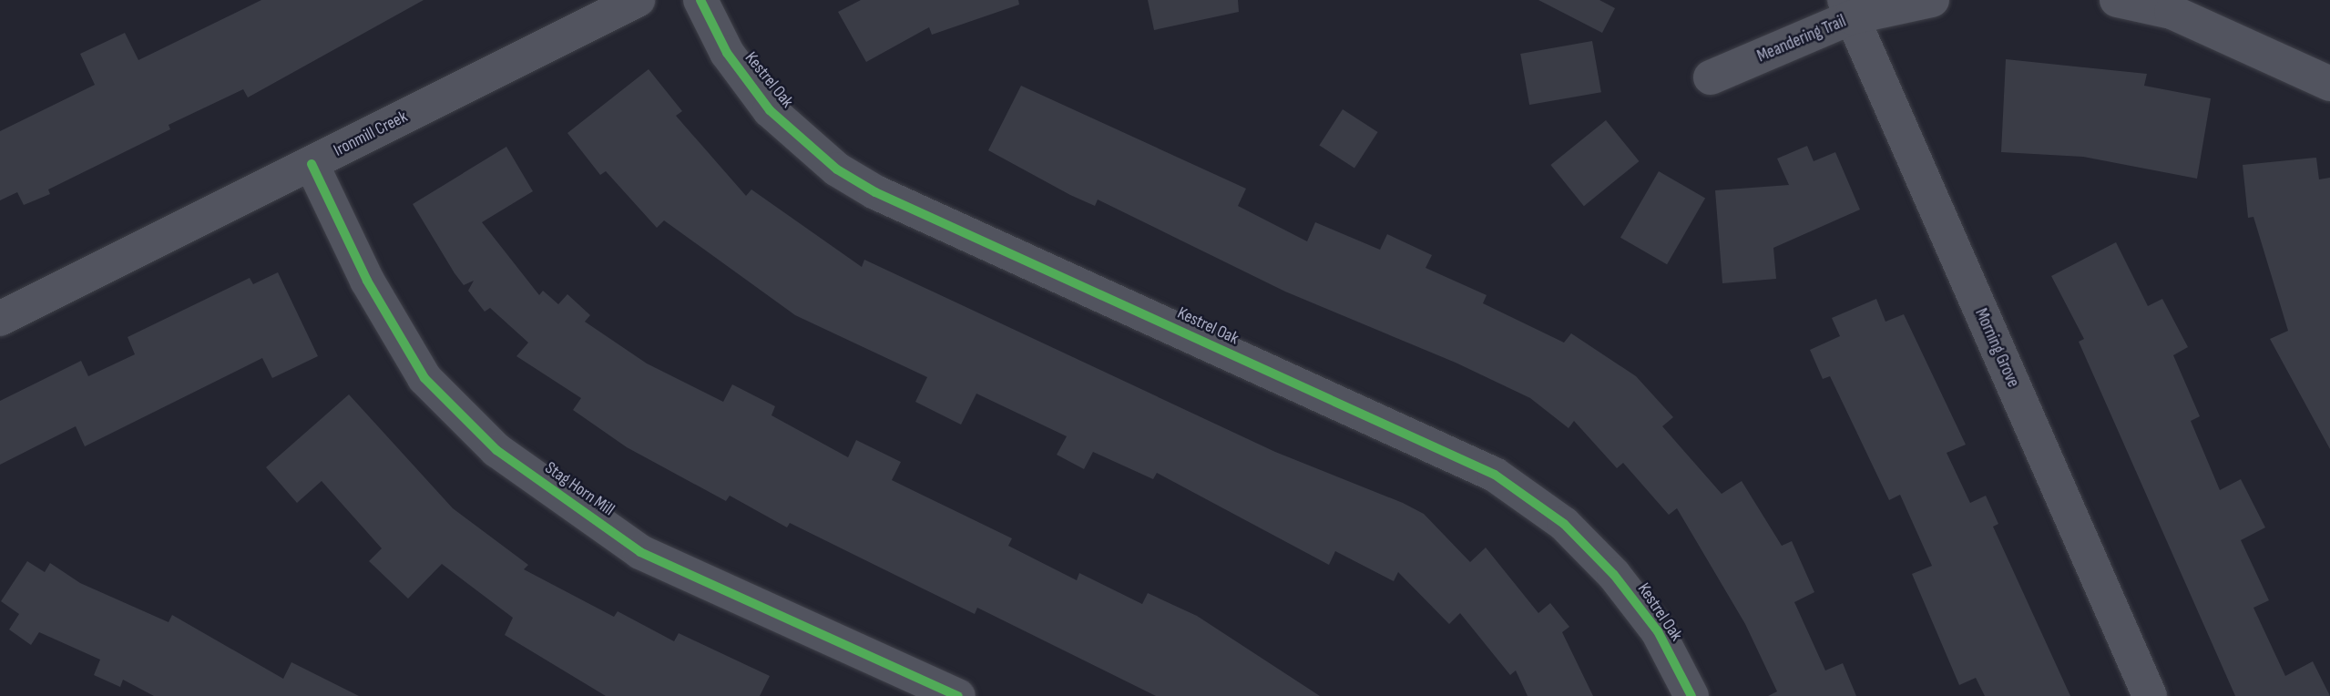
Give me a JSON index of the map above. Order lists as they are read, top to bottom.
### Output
{
  "streets": {
    "street": [
      "Meandering Trail",
      "Kestrel Oak",
      "Ironmill Creek",
      "Morning Grove",
      "Stag Horn Mill"
    ]
  },
  "crossings": [
    ["Meandering Trail", "Morning Grove"],
    ["Ironmill Creek", "Stag Horn Mill"]
  ]
}
